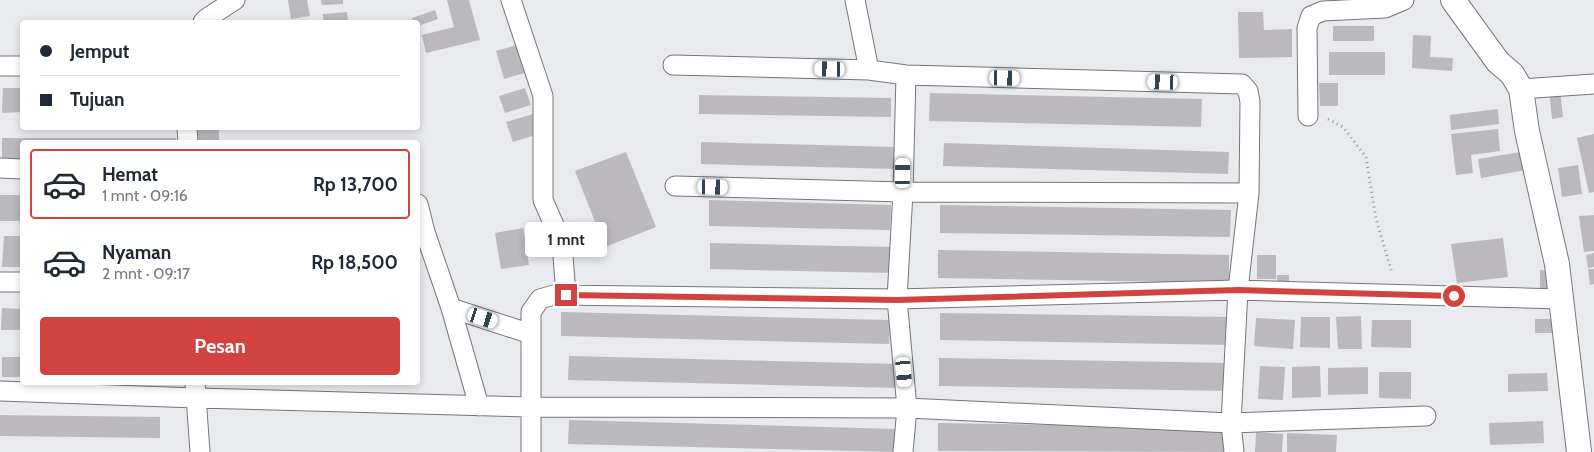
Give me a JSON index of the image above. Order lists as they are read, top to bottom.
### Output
{
  "page": {
    "banner": ["Jemput", "Tujuan"],
    "list": [
      {
        "name": "Hemat",
        "note": "1 mnt · 09:16",
        "value": "Rp 13,700"
      },
      {
        "name": "Nyaman",
        "note": "2 mnt · 09:17",
        "value": "Rp 18,500"
      }
    ],
    "bubble": "1 mnt",
    "buttons": "Pesan"
  }
}
